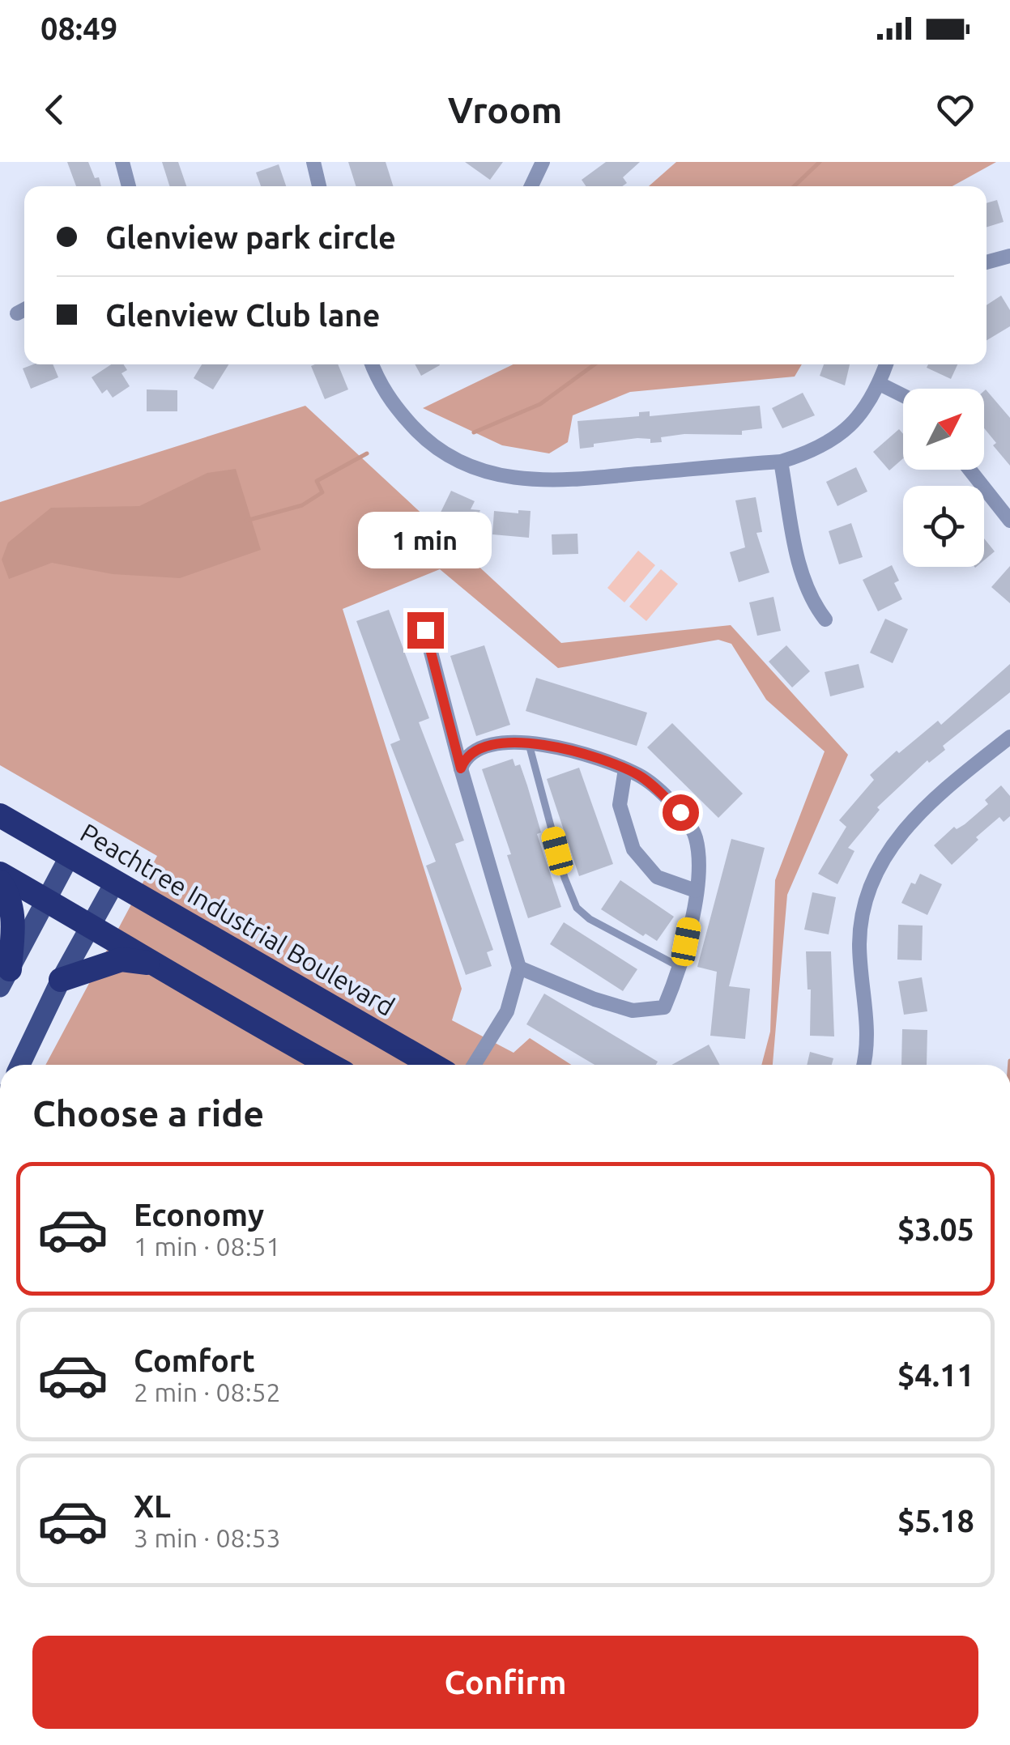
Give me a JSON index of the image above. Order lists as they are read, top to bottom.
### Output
{
  "streets": {
    "highway": ["Peachtree Industrial Boulevard"]
  },
  "north": "top right",
  "page": {
    "status": "08:49",
    "header": "Vroom",
    "banner": ["Glenview park circle", "Glenview Club lane"],
    "bubble": "1 min",
    "heading": "Choose a ride",
    "list": [
      {
        "name": "Economy",
        "note": "1 min · 08:51",
        "value": "$3.05"
      },
      {
        "name": "Comfort",
        "note": "2 min · 08:52",
        "value": "$4.11"
      },
      {
        "name": "XL",
        "note": "3 min · 08:53",
        "value": "$5.18"
      }
    ],
    "buttons": "Confirm"
  }
}
